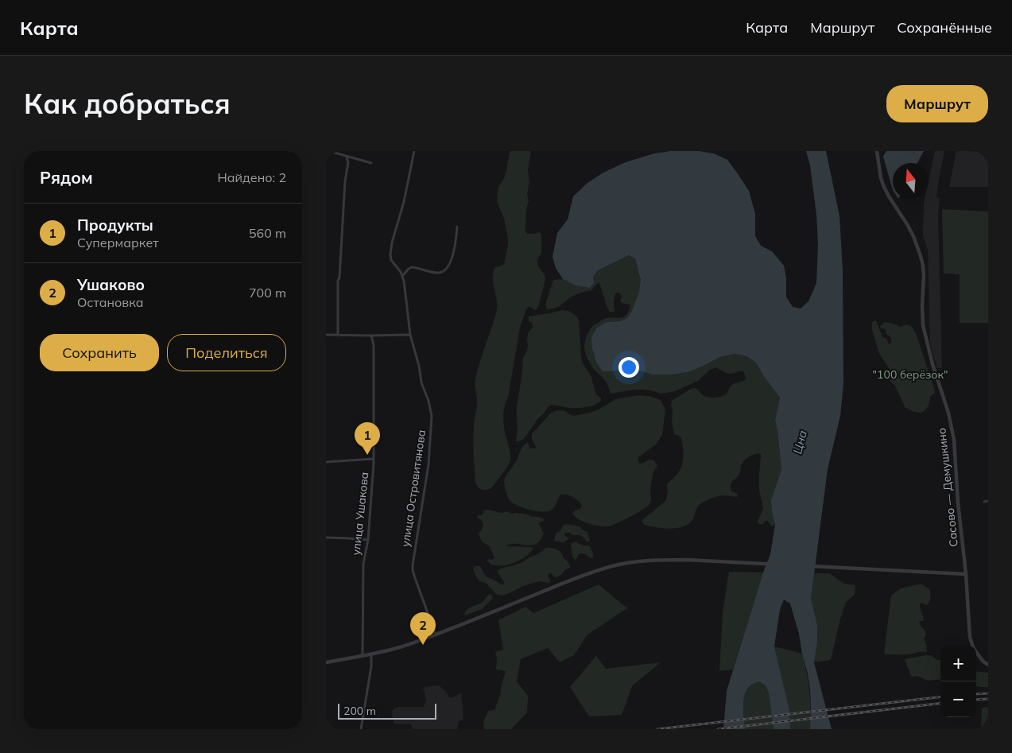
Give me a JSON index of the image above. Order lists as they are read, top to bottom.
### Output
{
  "streets": {
    "street": ["Сасово — Демушкино", "улица Островитянова", "улица Ушакова"]
  },
  "water": ["Цна"],
  "parks": ["\"100 берёзок\""],
  "scale_bar": "200 m",
  "north": "top",
  "page": {
    "header": "Карта",
    "nav": ["Карта", "Маршрут", "Сохранённые"],
    "buttons": [
      "Маршрут",
      ["Сохранить", "Поделиться"]
    ],
    "title": "Как добраться",
    "heading": ["Рядом", "Найдено: 2"],
    "list": [
      {
        "mark": "1",
        "name": "Продукты",
        "note": "Супермаркет",
        "value": "560 m"
      },
      {
        "mark": "2",
        "name": "Ушаково",
        "note": "Остановка",
        "value": "700 m"
      }
    ],
    "pins": ["1", "2"],
    "map_buttons": ["+", "−"],
    "scale": "200 m"
  }
}
